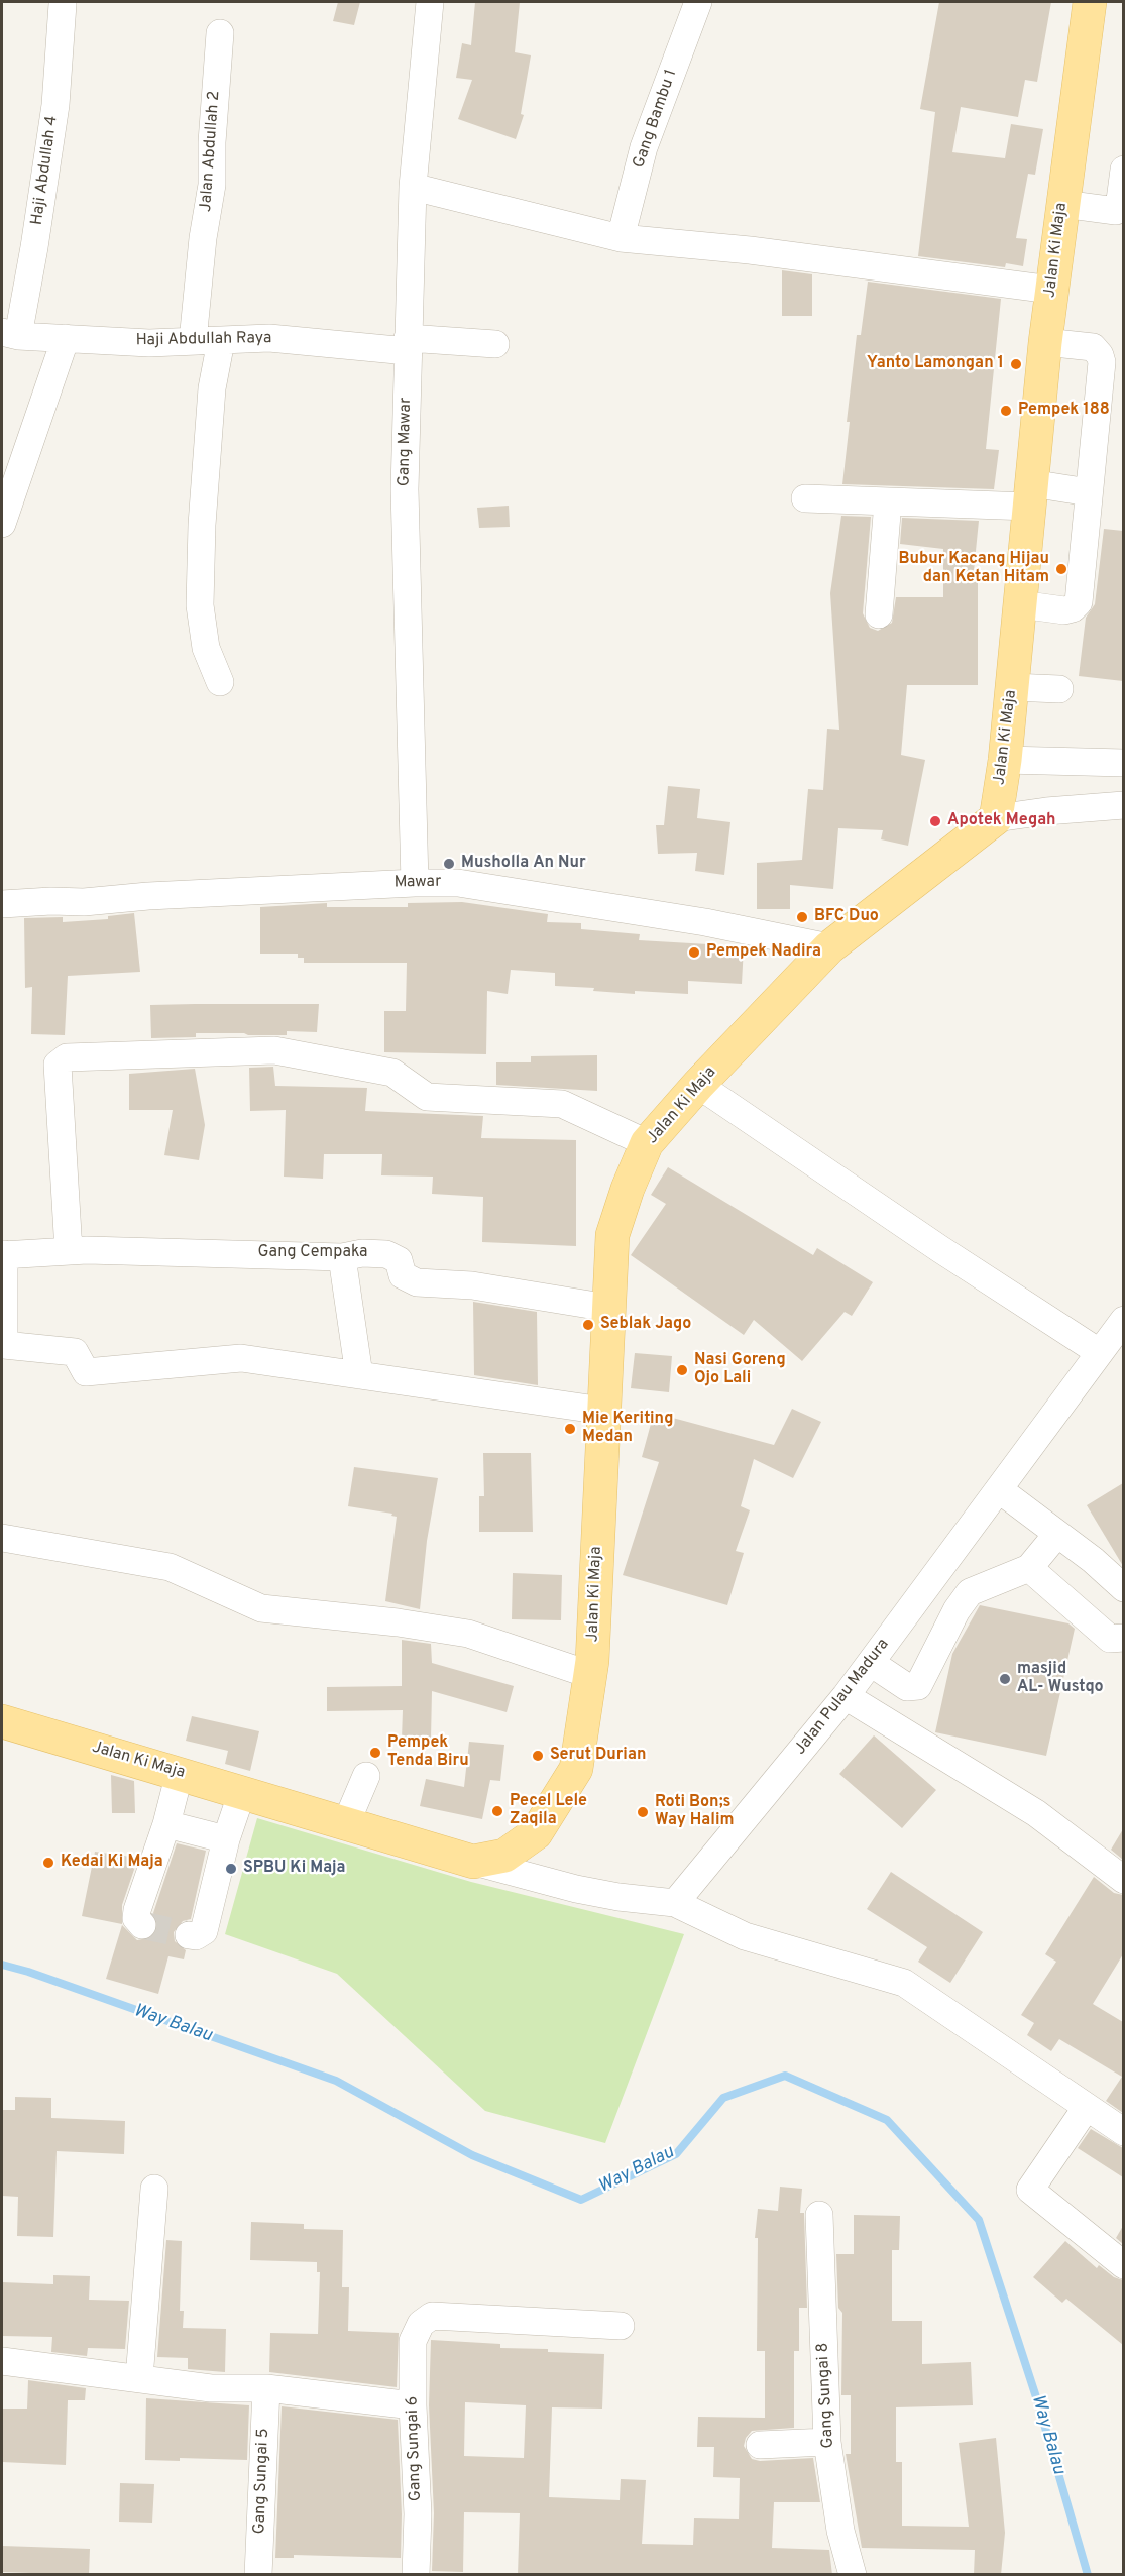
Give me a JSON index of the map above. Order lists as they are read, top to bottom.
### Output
{
  "streets": {
    "main road": ["Jalan Ki Maja"],
    "street": [
      "Gang Bambu 1",
      "Jalan Abdullah 2",
      "Haji Abdullah 4",
      "Haji Abdullah Raya",
      "Gang Mawar",
      "Mawar",
      "Gang Cempaka",
      "Jalan Pulau Madura",
      "Gang Sungai 8",
      "Gang Sungai 6",
      "Gang Sungai 5"
    ]
  },
  "crossings": [
    ["Jalan Abdullah 2", "Haji Abdullah Raya"],
    ["Haji Abdullah 4", "Haji Abdullah Raya"],
    ["Jalan Ki Maja", "Mawar"],
    ["Jalan Ki Maja", "Gang Cempaka"],
    ["Haji Abdullah Raya", "Gang Mawar"],
    ["Gang Mawar", "Mawar"]
  ],
  "water": ["Way Balau"],
  "places": [
    "Yanto Lamongan 1",
    "Pempek 188",
    "Bubur Kacang Hijau dan Ketan Hitam",
    "Apotek Megah",
    "Musholla An Nur",
    "BFC Duo",
    "Pempek Nadira",
    "Seblak Jago",
    "Nasi Goreng Ojo Lali",
    "Mie Keriting Medan",
    "masjid AL- Wustqo",
    "Pempek Tenda Biru",
    "Serut Durian",
    "Pecel Lele Zaqila",
    "Roti Bon;s Way Halim",
    "Kedai Ki Maja",
    "SPBU Ki Maja"
  ]
}
